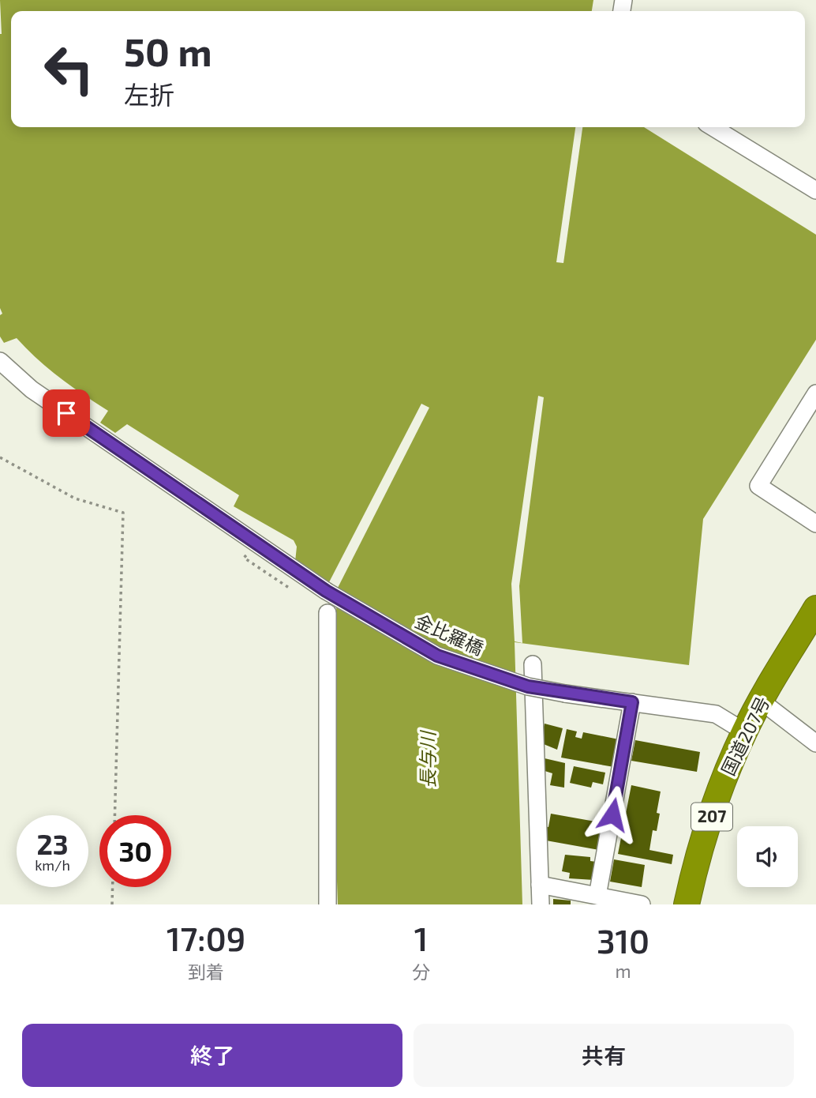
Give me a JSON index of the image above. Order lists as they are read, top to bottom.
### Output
{
  "streets": {
    "highway": ["国道207号", "207"],
    "street": ["金比羅橋"]
  },
  "crossings": [
    ["金比羅橋", "国道207号"]
  ],
  "water": ["長与川"],
  "page": {
    "turn": ["50 m", "左折"],
    "speed": "23 km/h",
    "limit": "30",
    "eta": [
      "17:09",
      "到着",
      "1",
      "分",
      "310",
      "m"
    ],
    "buttons": ["終了", "共有"]
  }
}
